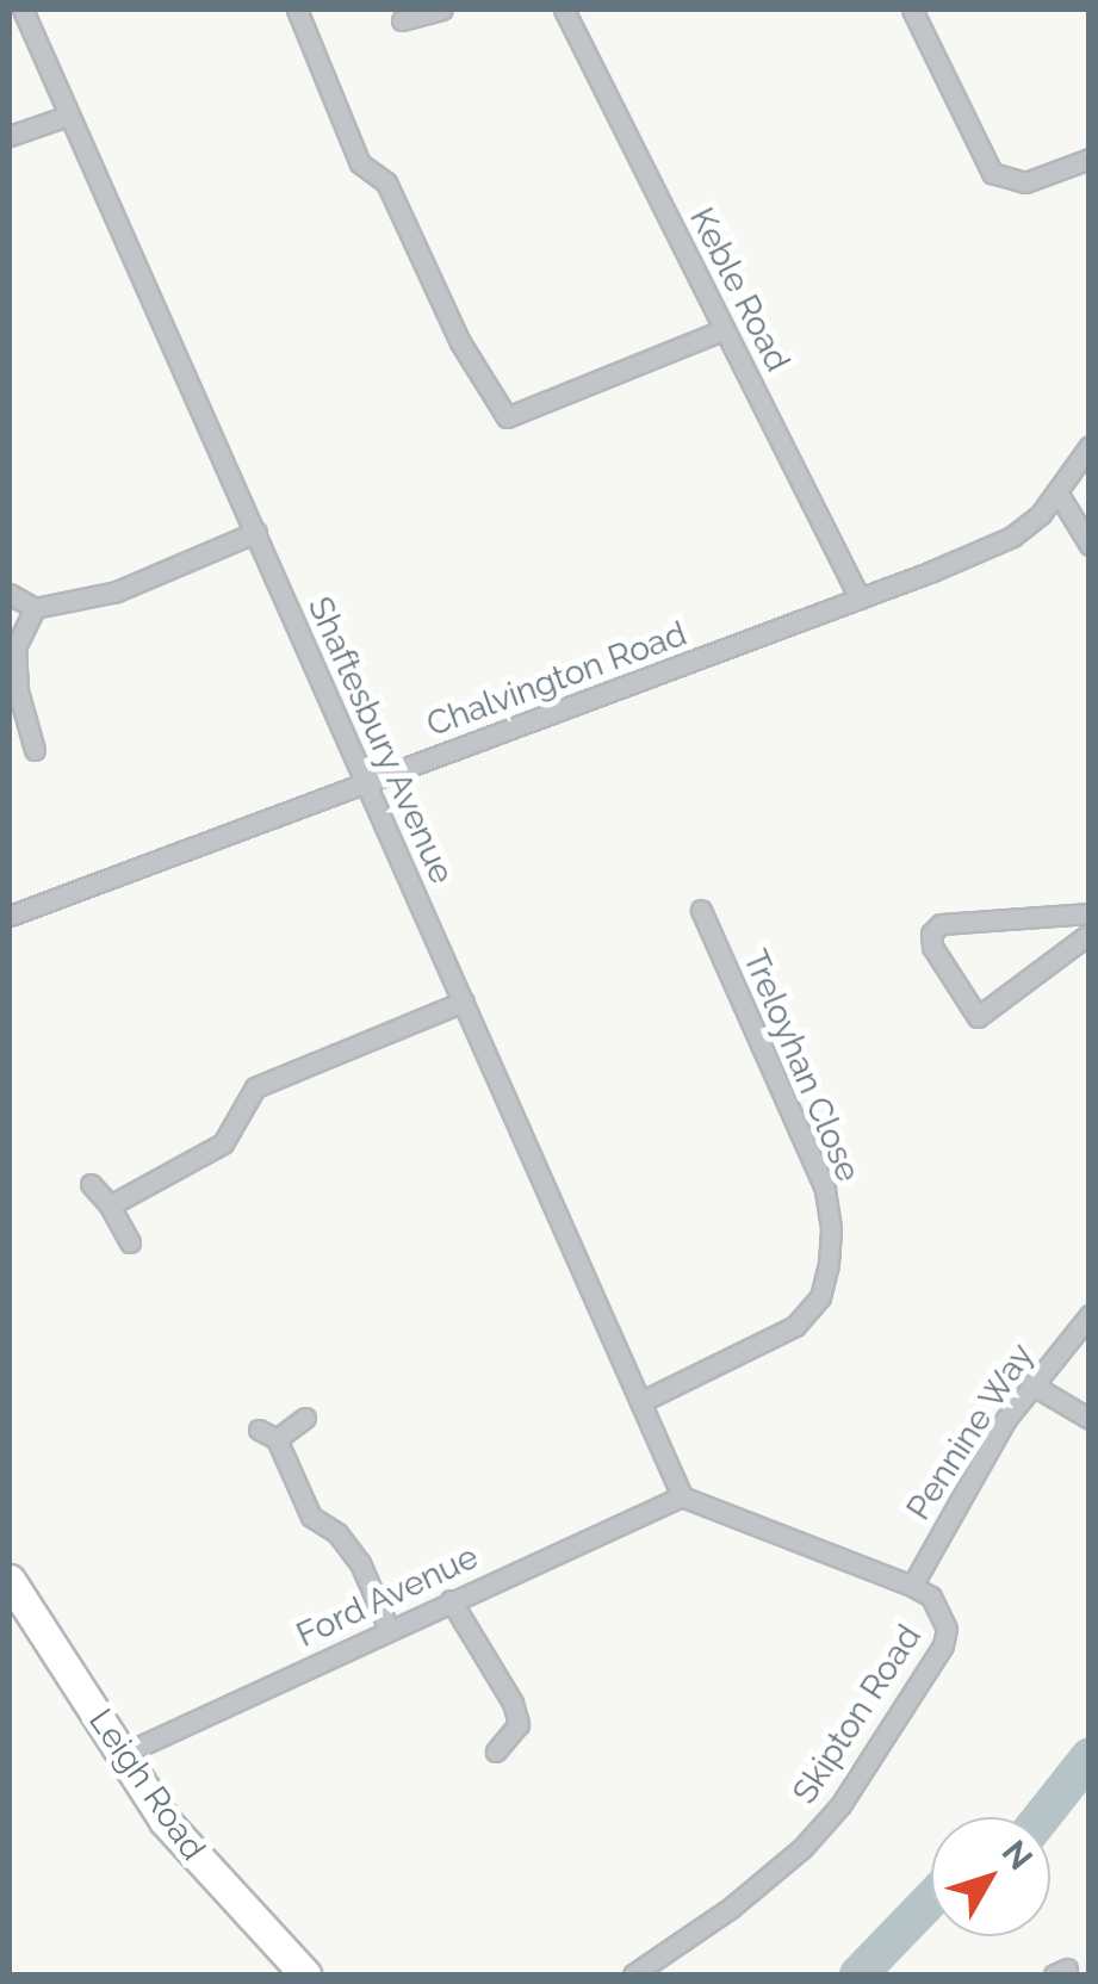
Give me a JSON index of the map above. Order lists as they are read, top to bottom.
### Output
{
  "streets": {
    "main road": ["Leigh Road"],
    "street": [
      "Keble Road",
      "Chalvington Road",
      "Shaftesbury Avenue",
      "Treloyhan Close",
      "Pennine Way",
      "Ford Avenue",
      "Skipton Road"
    ]
  },
  "crossings": [
    ["Keble Road", "Chalvington Road"],
    ["Chalvington Road", "Shaftesbury Avenue"],
    ["Shaftesbury Avenue", "Treloyhan Close"],
    ["Shaftesbury Avenue", "Ford Avenue"],
    ["Shaftesbury Avenue", "Skipton Road"],
    ["Pennine Way", "Skipton Road"],
    ["Ford Avenue", "Skipton Road"],
    ["Ford Avenue", "Leigh Road"]
  ],
  "north": "top right"
}
